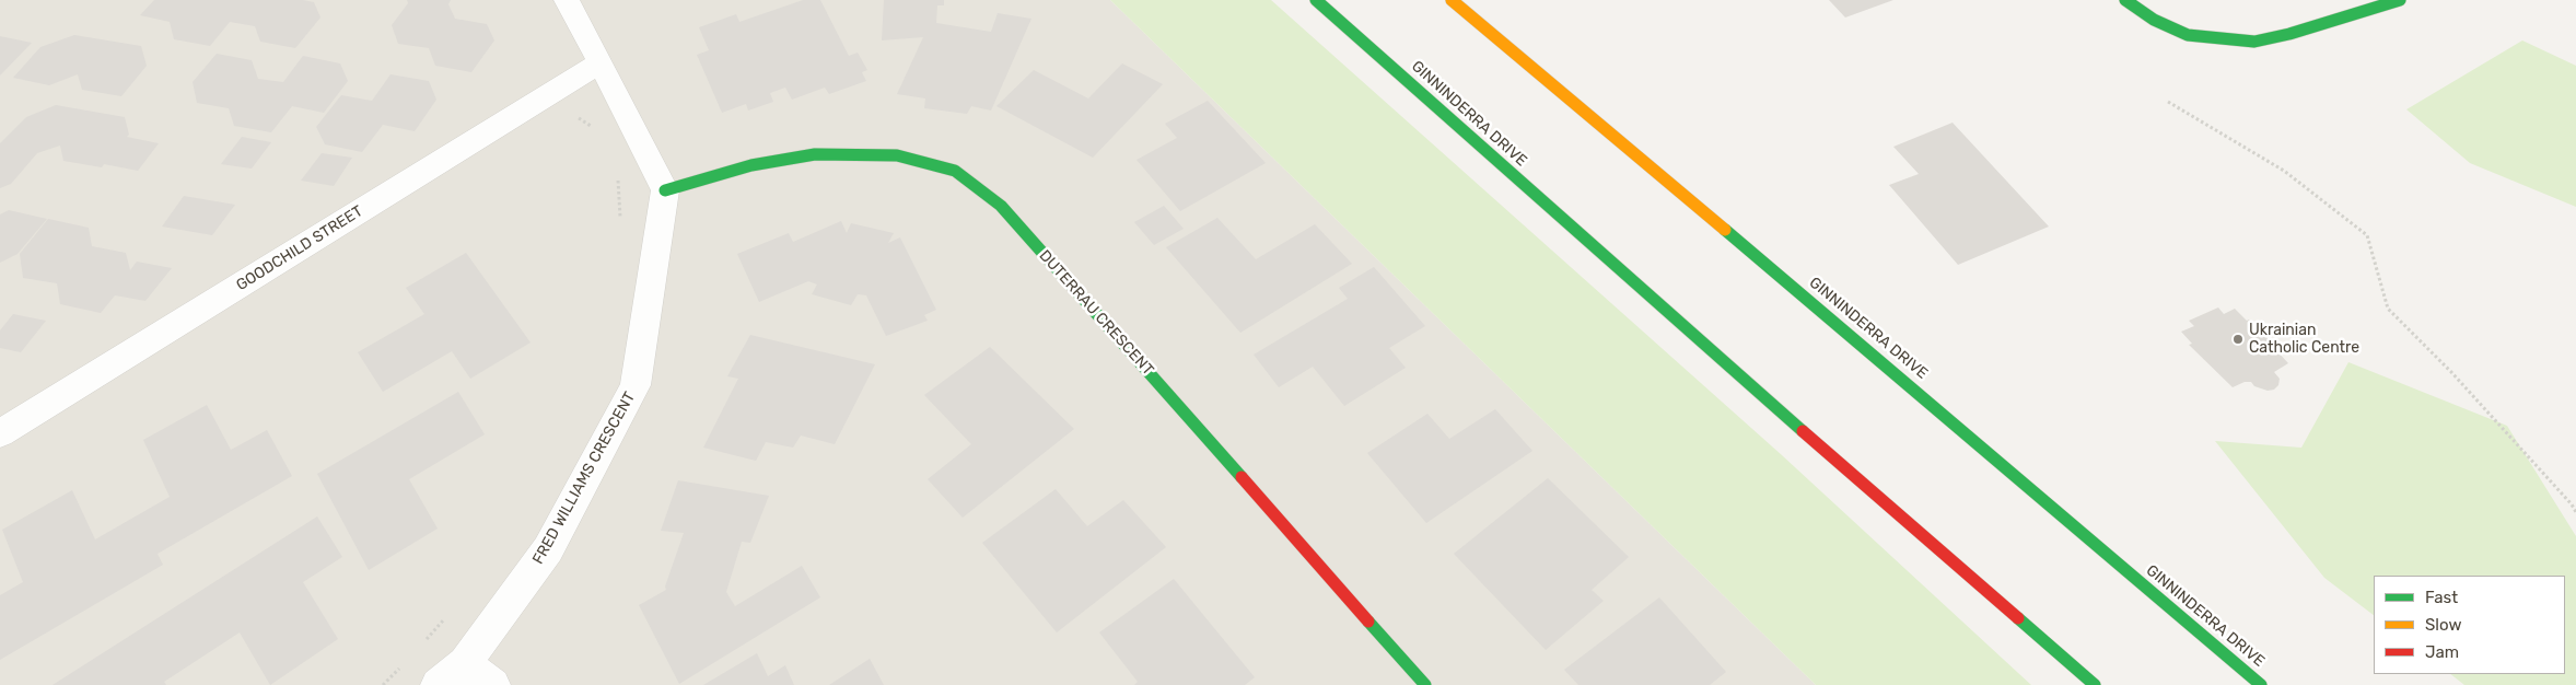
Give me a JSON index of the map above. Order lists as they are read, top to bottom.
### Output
{
  "streets": {
    "main road": ["GINNINDERRA DRIVE", "DUTERRAU CRESCENT"],
    "street": ["GOODCHILD STREET", "FRED WILLIAMS CRESCENT"]
  },
  "crossings": [
    ["DUTERRAU CRESCENT", "FRED WILLIAMS CRESCENT"]
  ],
  "places": ["Ukrainian Catholic Centre"],
  "legend": ["Fast", "Slow", "Jam"]
}
